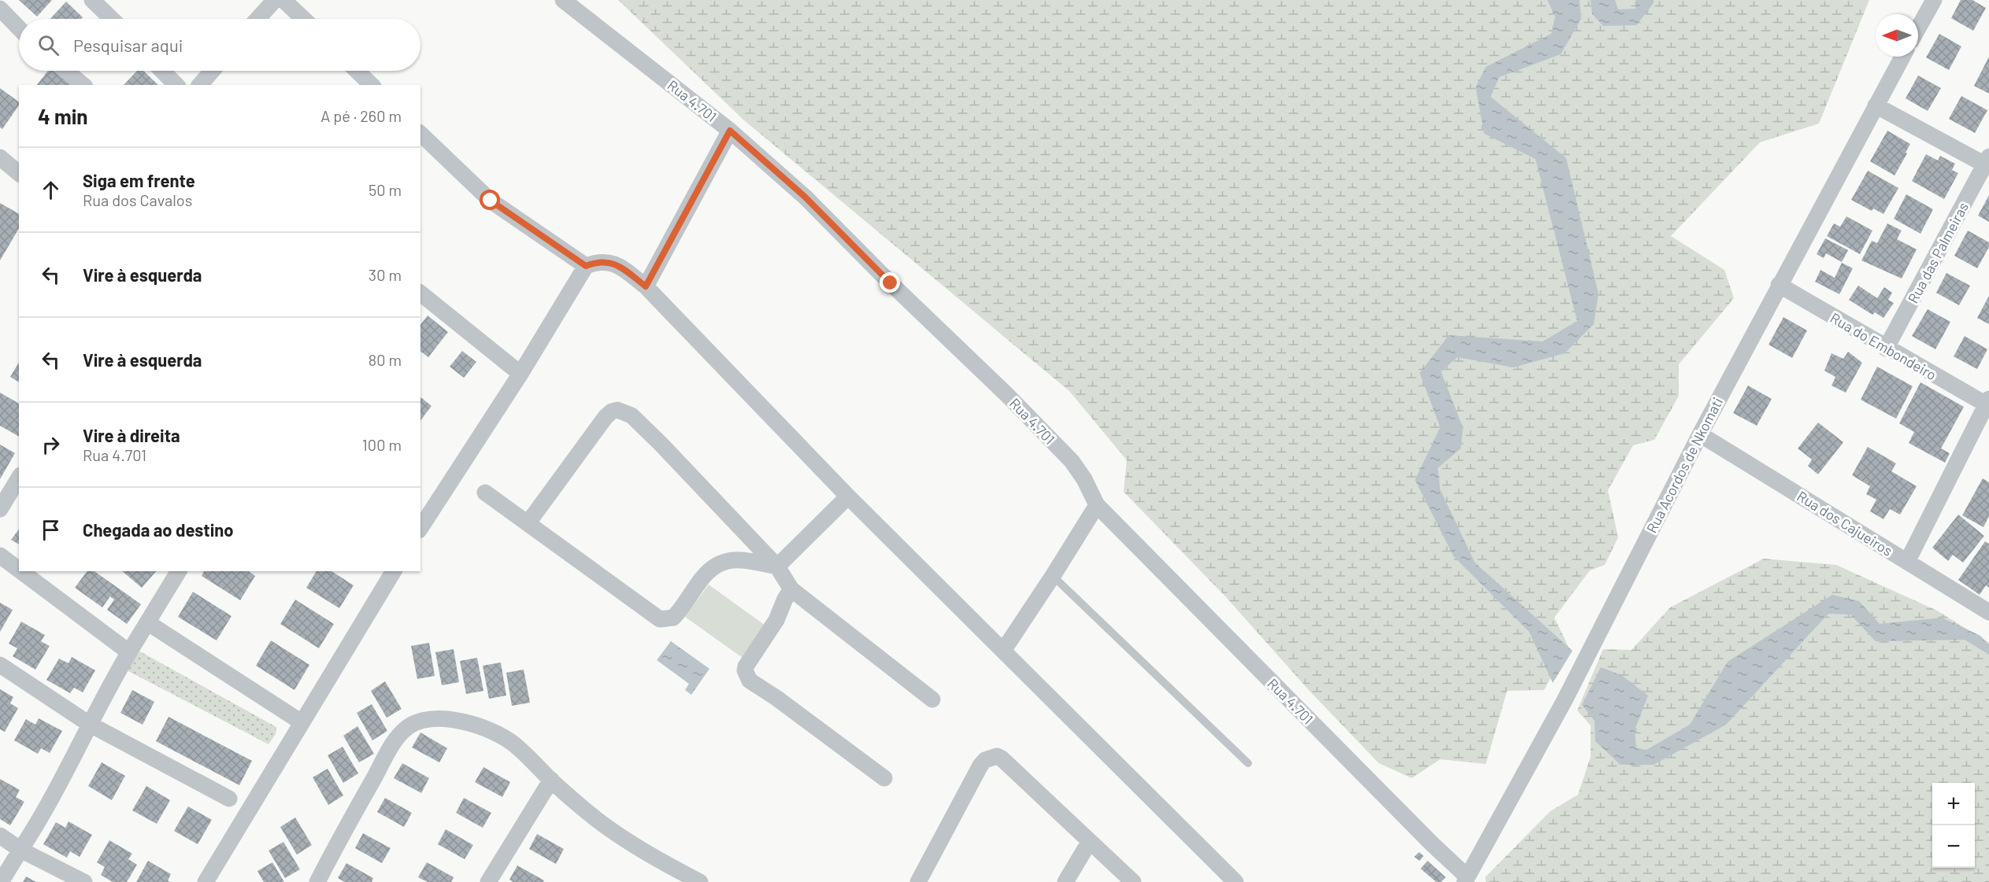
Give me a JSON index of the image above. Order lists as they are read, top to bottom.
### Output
{
  "streets": {
    "street": [
      "Rua 4.701",
      "Rua das Palmeiras",
      "Rua do Embondeiro",
      "Rua Acordos de Nkomati",
      "Rua dos Cajueiros"
    ]
  },
  "crossings": [
    ["Rua 4.701", "Rua Acordos de Nkomati"],
    ["Rua das Palmeiras", "Rua do Embondeiro"],
    ["Rua do Embondeiro", "Rua Acordos de Nkomati"],
    ["Rua Acordos de Nkomati", "Rua dos Cajueiros"]
  ],
  "north": "left",
  "page": {
    "search": "Pesquisar aqui",
    "heading": ["4 min", "A pé · 260 m"],
    "list": [
      ["Siga em frente", "Rua dos Cavalos", "50 m"],
      ["Vire à esquerda", "30 m"],
      ["Vire à esquerda", "80 m"],
      ["Vire à direita", "Rua 4.701", "100 m"],
      "Chegada ao destino"
    ],
    "map_buttons": ["+", "−"]
  }
}
